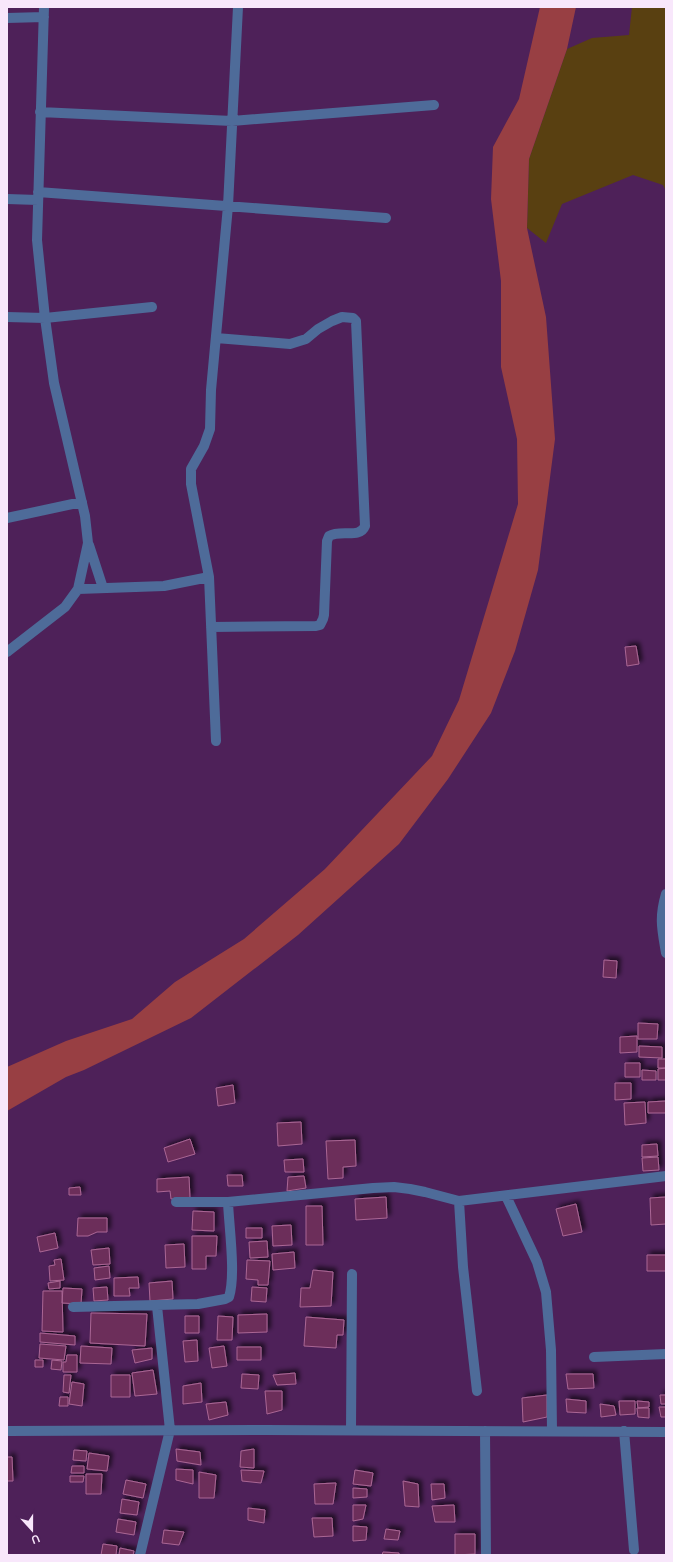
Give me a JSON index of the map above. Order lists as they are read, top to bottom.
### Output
{
  "north": "bottom"
}
